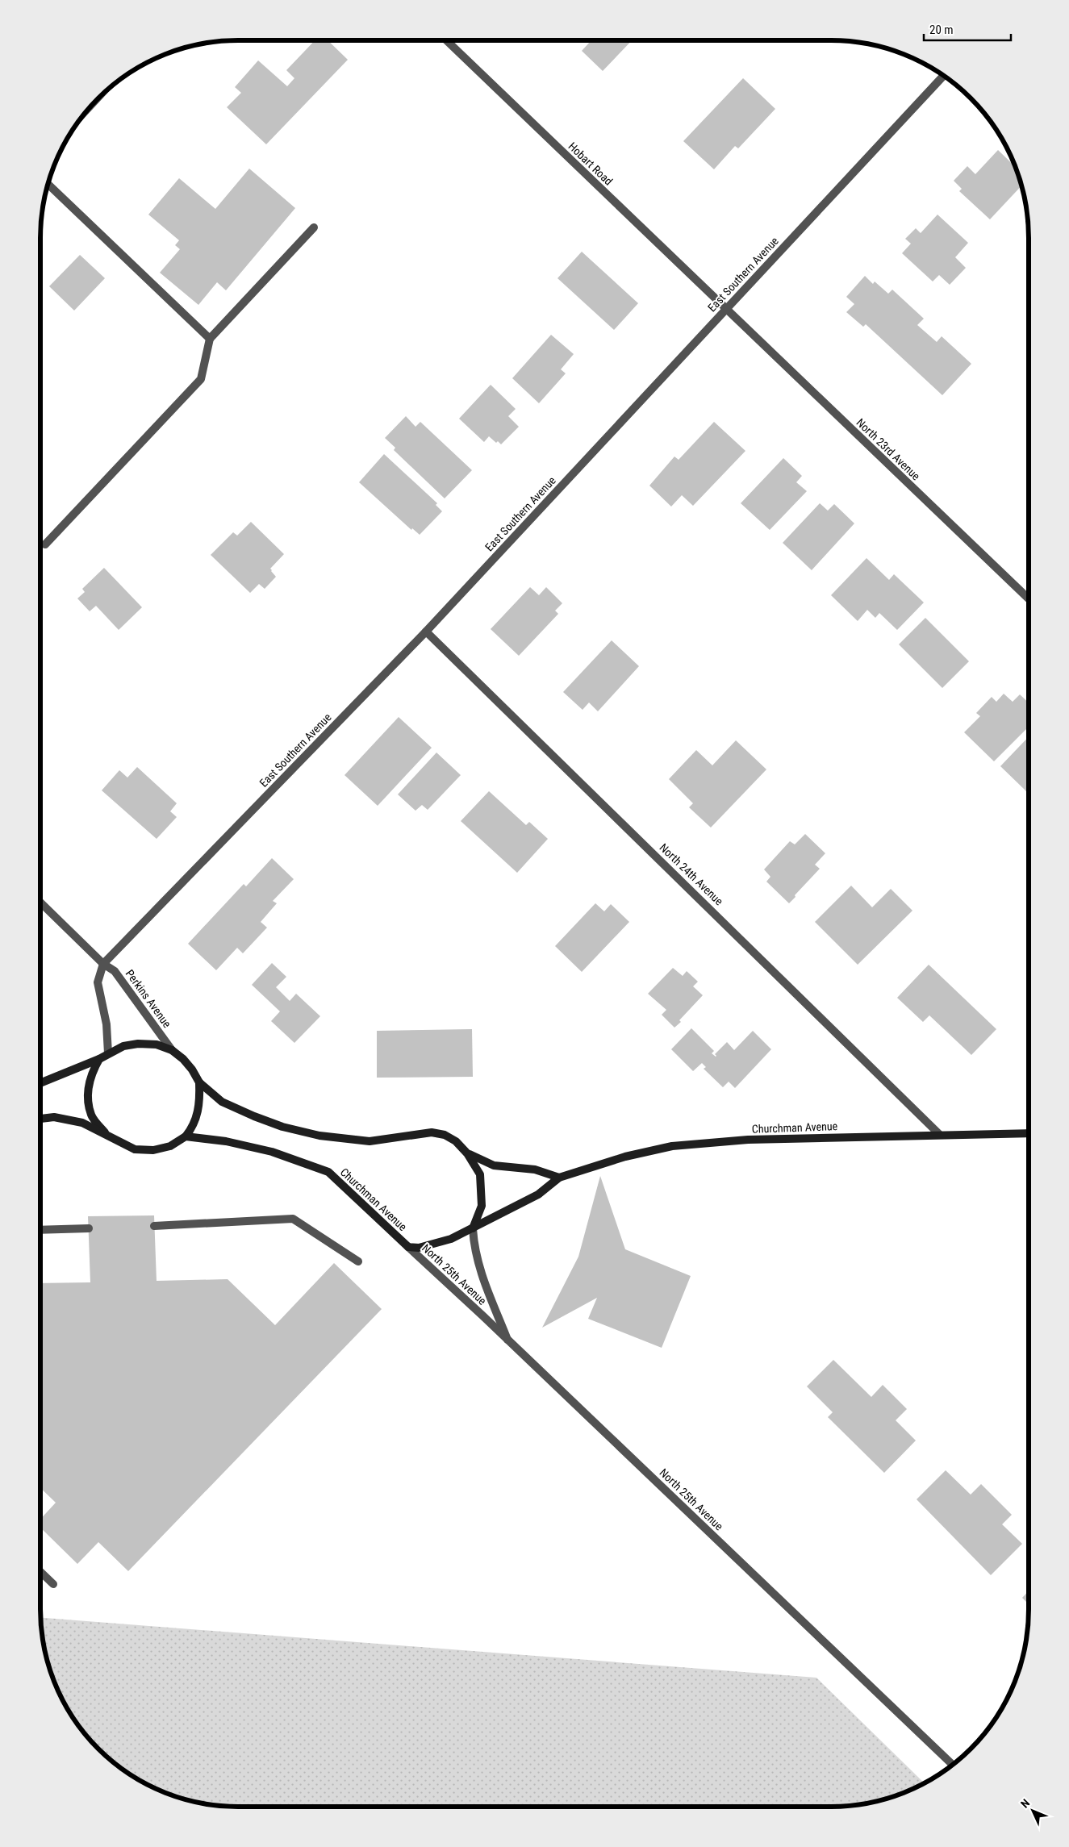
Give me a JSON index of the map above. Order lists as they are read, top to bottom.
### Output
{
  "streets": {
    "main road": ["Churchman Avenue"],
    "street": [
      "Hobart Road",
      "East Southern Avenue",
      "North 23rd Avenue",
      "North 24th Avenue",
      "Perkins Avenue",
      "North 25th Avenue"
    ]
  },
  "crossings": [
    ["Hobart Road", "East Southern Avenue"],
    ["Hobart Road", "North 23rd Avenue"],
    ["East Southern Avenue", "North 23rd Avenue"],
    ["East Southern Avenue", "North 24th Avenue"],
    ["East Southern Avenue", "Perkins Avenue"],
    ["North 24th Avenue", "Churchman Avenue"],
    ["Perkins Avenue", "Churchman Avenue"],
    ["Churchman Avenue", "North 25th Avenue"]
  ],
  "scale_bar": "20 m",
  "north": "top left"
}
